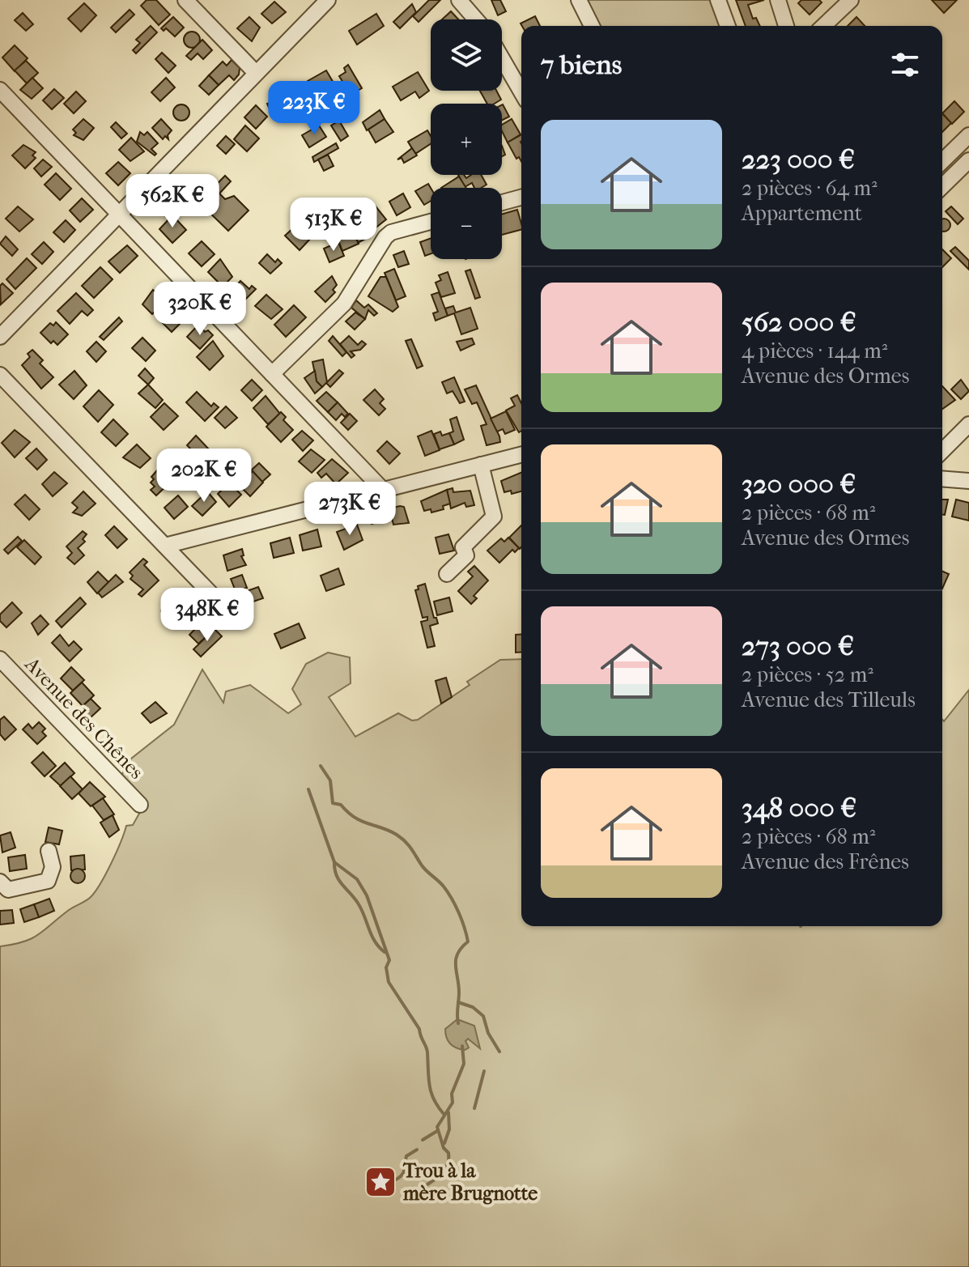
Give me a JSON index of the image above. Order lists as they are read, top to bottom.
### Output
{
  "streets": {
    "street": ["Avenue des Chênes"]
  },
  "places": {
    "place": ["Trou à la mère Brugnotte"]
  },
  "page": {
    "map_buttons": ["+", "−"],
    "heading": "7 biens",
    "price": [
      "223K €",
      "562K €",
      "513K €",
      "320K €",
      "202K €",
      "273K €",
      "348K €"
    ],
    "list": [
      {
        "name": "223 000 €",
        "note": "2 pièces · 64 m² · Appartement"
      },
      {
        "name": "562 000 €",
        "note": "4 pièces · 144 m² · Avenue des Ormes"
      },
      {
        "name": "320 000 €",
        "note": "2 pièces · 68 m² · Avenue des Ormes"
      },
      {
        "name": "273 000 €",
        "note": "2 pièces · 52 m² · Avenue des Tilleuls"
      },
      {
        "name": "348 000 €",
        "note": "2 pièces · 68 m² · Avenue des Frênes"
      }
    ]
  }
}
